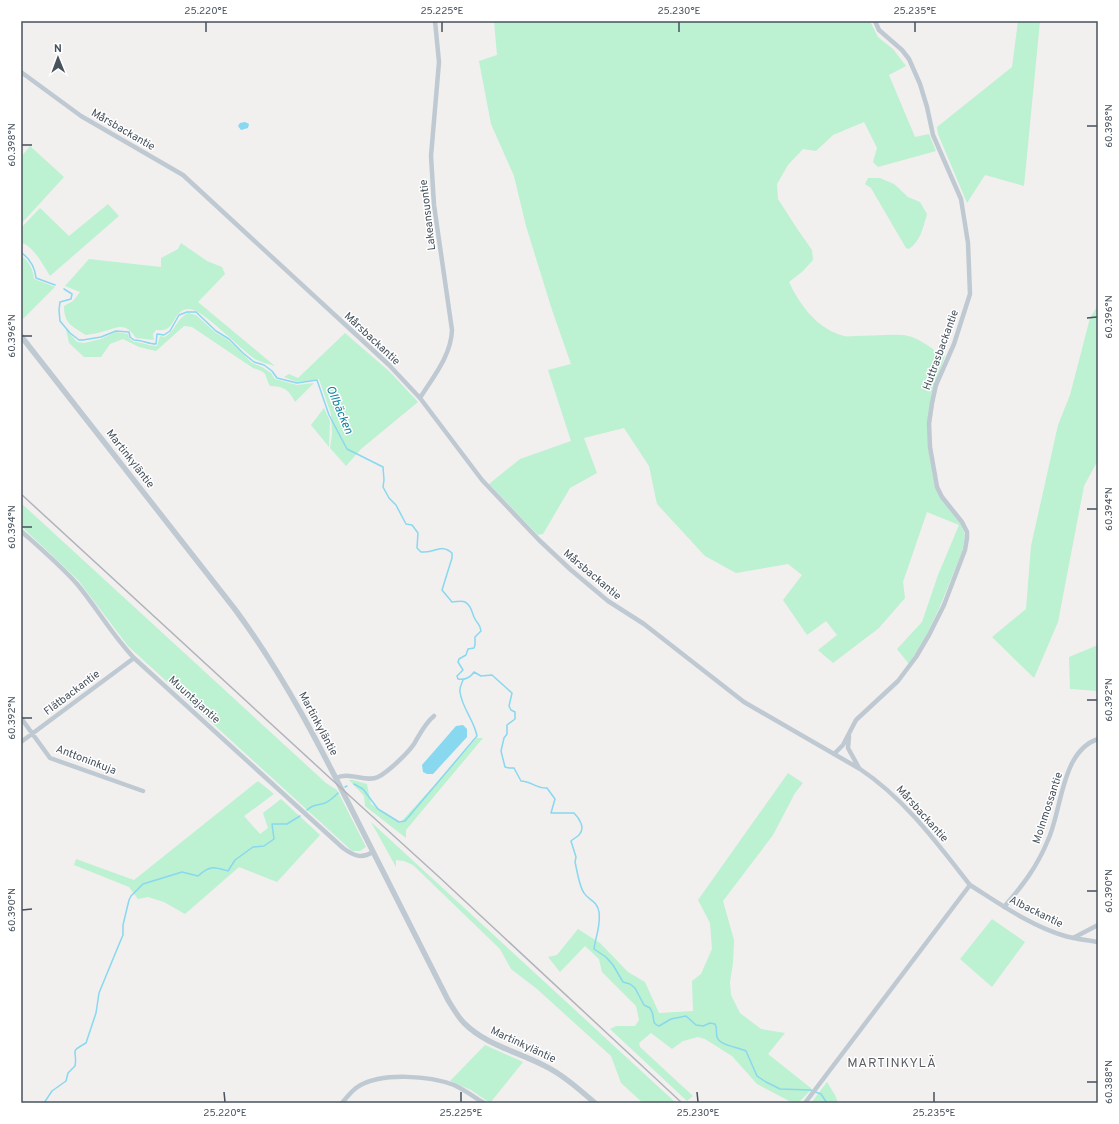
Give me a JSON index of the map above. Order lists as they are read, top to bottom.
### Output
{
  "streets": {
    "street": [
      "Mårsbackantie",
      "Lakeansuontie",
      "Huttrasbackantie",
      "Martinkyläntie",
      "Flätbackantie",
      "Muuntajantie",
      "Anttoninkuja",
      "Molnmossantie",
      "Albackantie"
    ]
  },
  "crossings": [
    ["Mårsbackantie", "Lakeansuontie"],
    ["Mårsbackantie", "Huttrasbackantie"],
    ["Mårsbackantie", "Albackantie"],
    ["Martinkyläntie", "Muuntajantie"],
    ["Flätbackantie", "Muuntajantie"],
    ["Flätbackantie", "Anttoninkuja"],
    ["Molnmossantie", "Albackantie"]
  ],
  "districts": ["MARTINKYLÄ"],
  "water": ["Ollbäcken"],
  "north": "top",
  "coordinates": [
    "25.220°E",
    "25.225°E",
    "25.230°E",
    "25.235°E",
    "60.398°N",
    "60.396°N",
    "60.394°N",
    "60.392°N",
    "60.390°N",
    "60.388°N"
  ]
}
